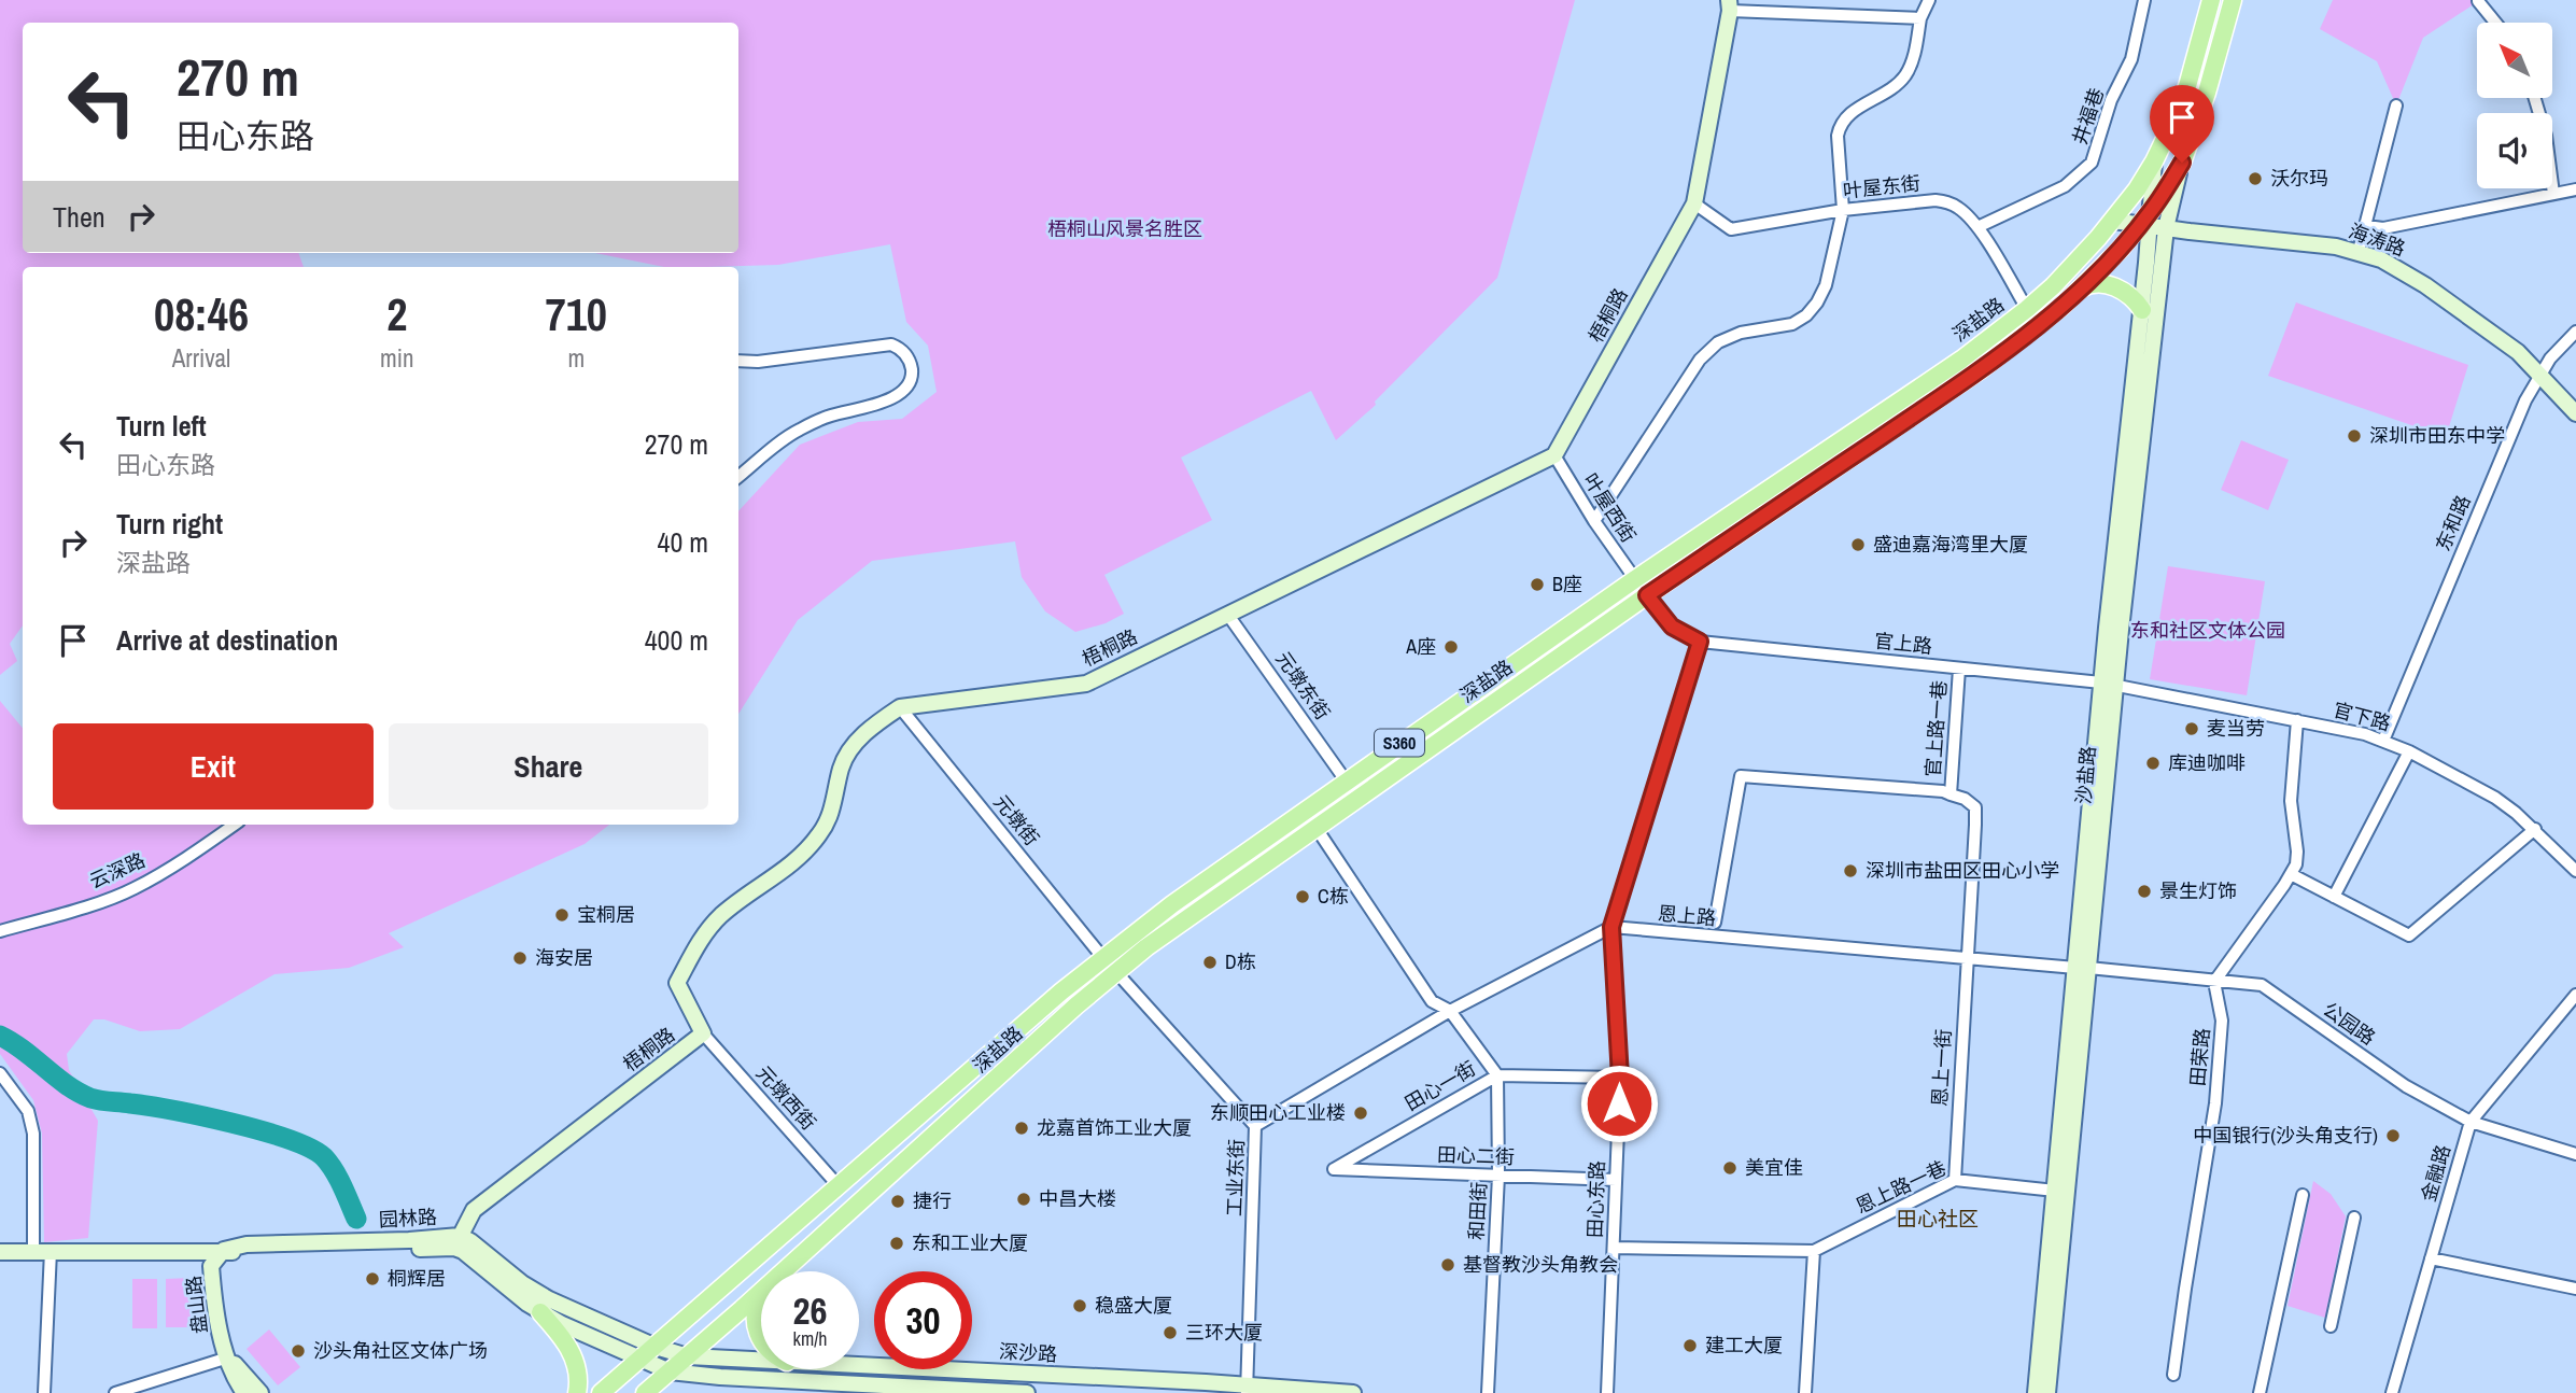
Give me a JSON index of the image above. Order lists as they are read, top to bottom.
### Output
{
  "streets": {
    "main road": [
      "海涛路",
      "梧桐路",
      "深盐路",
      "S360",
      "沙盐路",
      "园林路",
      "盘山路",
      "深沙路"
    ],
    "street": [
      "井福巷",
      "叶屋东街",
      "叶屋西街",
      "东和路",
      "官上路",
      "元墩东街",
      "官下路",
      "官上路一巷",
      "元墩街",
      "云深路",
      "恩上路",
      "公园路",
      "田荣路",
      "恩上一街",
      "田心一街",
      "元墩西街",
      "田心二街",
      "金融路",
      "工业东街",
      "恩上路一巷",
      "田心东路",
      "和田街"
    ]
  },
  "crossings": [
    ["井福巷", "叶屋东街"],
    ["叶屋东街", "梧桐路"],
    ["叶屋东街", "深盐路"],
    ["海涛路", "深盐路"],
    ["海涛路", "东和路"],
    ["海涛路", "沙盐路"],
    ["梧桐路", "叶屋西街"],
    ["梧桐路", "元墩东街"],
    ["梧桐路", "元墩街"],
    ["梧桐路", "元墩西街"],
    ["梧桐路", "园林路"],
    ["深盐路", "叶屋西街"],
    ["深盐路", "元墩东街"],
    ["深盐路", "S360"],
    ["深盐路", "沙盐路"],
    ["深盐路", "元墩街"],
    ["深盐路", "元墩西街"],
    ["深盐路", "工业东街"],
    ["深盐路", "园林路"],
    ["深盐路", "深沙路"],
    ["东和路", "官下路"],
    ["官上路", "官下路"],
    ["官上路", "官上路一巷"],
    ["官上路", "沙盐路"],
    ["官上路", "田心东路"],
    ["官下路", "沙盐路"],
    ["官上路一巷", "恩上路"],
    ["官上路一巷", "恩上一街"],
    ["S360", "园林路"],
    ["S360", "深沙路"],
    ["沙盐路", "恩上路"],
    ["沙盐路", "公园路"],
    ["沙盐路", "恩上路一巷"],
    ["恩上路", "公园路"],
    ["恩上路", "恩上一街"],
    ["恩上路", "田心东路"],
    ["公园路", "田荣路"],
    ["公园路", "金融路"],
    ["恩上一街", "恩上路一巷"],
    ["田心一街", "田心二街"],
    ["田心一街", "田心东路"],
    ["田心一街", "和田街"],
    ["田心二街", "田心东路"],
    ["田心二街", "和田街"],
    ["工业东街", "深沙路"],
    ["恩上路一巷", "田心东路"],
    ["园林路", "盘山路"],
    ["园林路", "深沙路"]
  ],
  "districts": ["田心社区"],
  "parks": ["梧桐山风景名胜区", "东和社区文体公园"],
  "places": [
    "沃尔玛",
    "深圳市田东中学",
    "盛迪嘉海湾里大厦",
    "B座",
    "A座",
    "麦当劳",
    "库迪咖啡",
    "深圳市盐田区田心小学",
    "景生灯饰",
    "C栋",
    "宝桐居",
    "海安居",
    "D栋",
    "东顺田心工业楼",
    "龙嘉首饰工业大厦",
    "中国银行(沙头角支行)",
    "美宜佳",
    "中昌大楼",
    "捷行",
    "东和工业大厦",
    "基督教沙头角教会",
    "桐辉居",
    "稳盛大厦",
    "三环大厦",
    "建工大厦",
    "沙头角社区文体广场"
  ],
  "north": "top left",
  "page": {
    "turn": ["270 m", "田心东路"],
    "then": "Then",
    "eta": [
      "08:46",
      "Arrival",
      "2",
      "min",
      "710",
      "m"
    ],
    "list": [
      {
        "name": "Turn left",
        "note": "田心东路",
        "value": "270 m"
      },
      {
        "name": "Turn right",
        "note": "深盐路",
        "value": "40 m"
      },
      {
        "name": "Arrive at destination",
        "value": "400 m"
      }
    ],
    "buttons": ["Exit", "Share"],
    "speed": "26 km/h",
    "limit": "30"
  }
}
